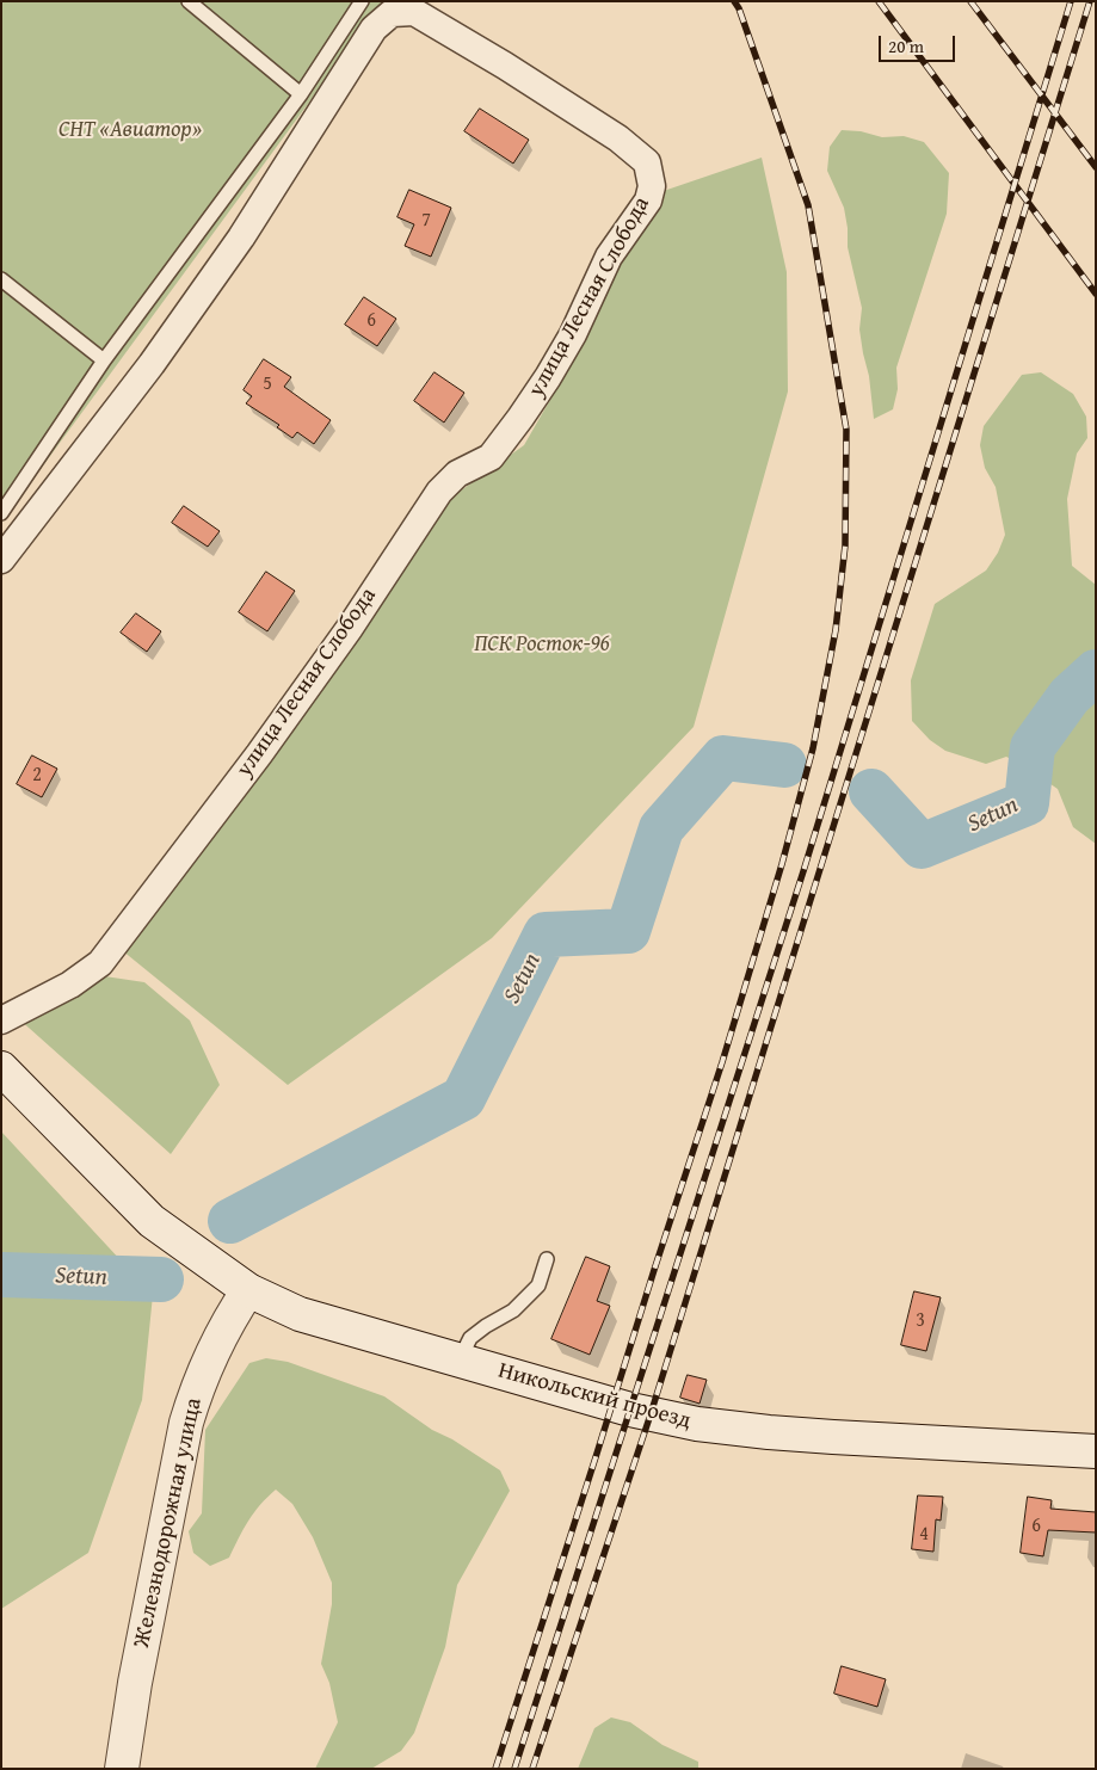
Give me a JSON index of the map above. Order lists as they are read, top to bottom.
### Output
{
  "streets": {
    "main road": ["Никольский проезд", "Железнодорожная улица"],
    "street": ["улица Лесная Слобода"]
  },
  "crossings": [
    ["Никольский проезд", "Железнодорожная улица"]
  ],
  "water": ["Setun"],
  "parks": ["СНТ «Авиатор»", "ПСК Росток-96"],
  "house_numbers": [
    "7",
    "6",
    "5",
    "2",
    "3",
    "6",
    "4"
  ],
  "scale_bar": "20 m"
}
